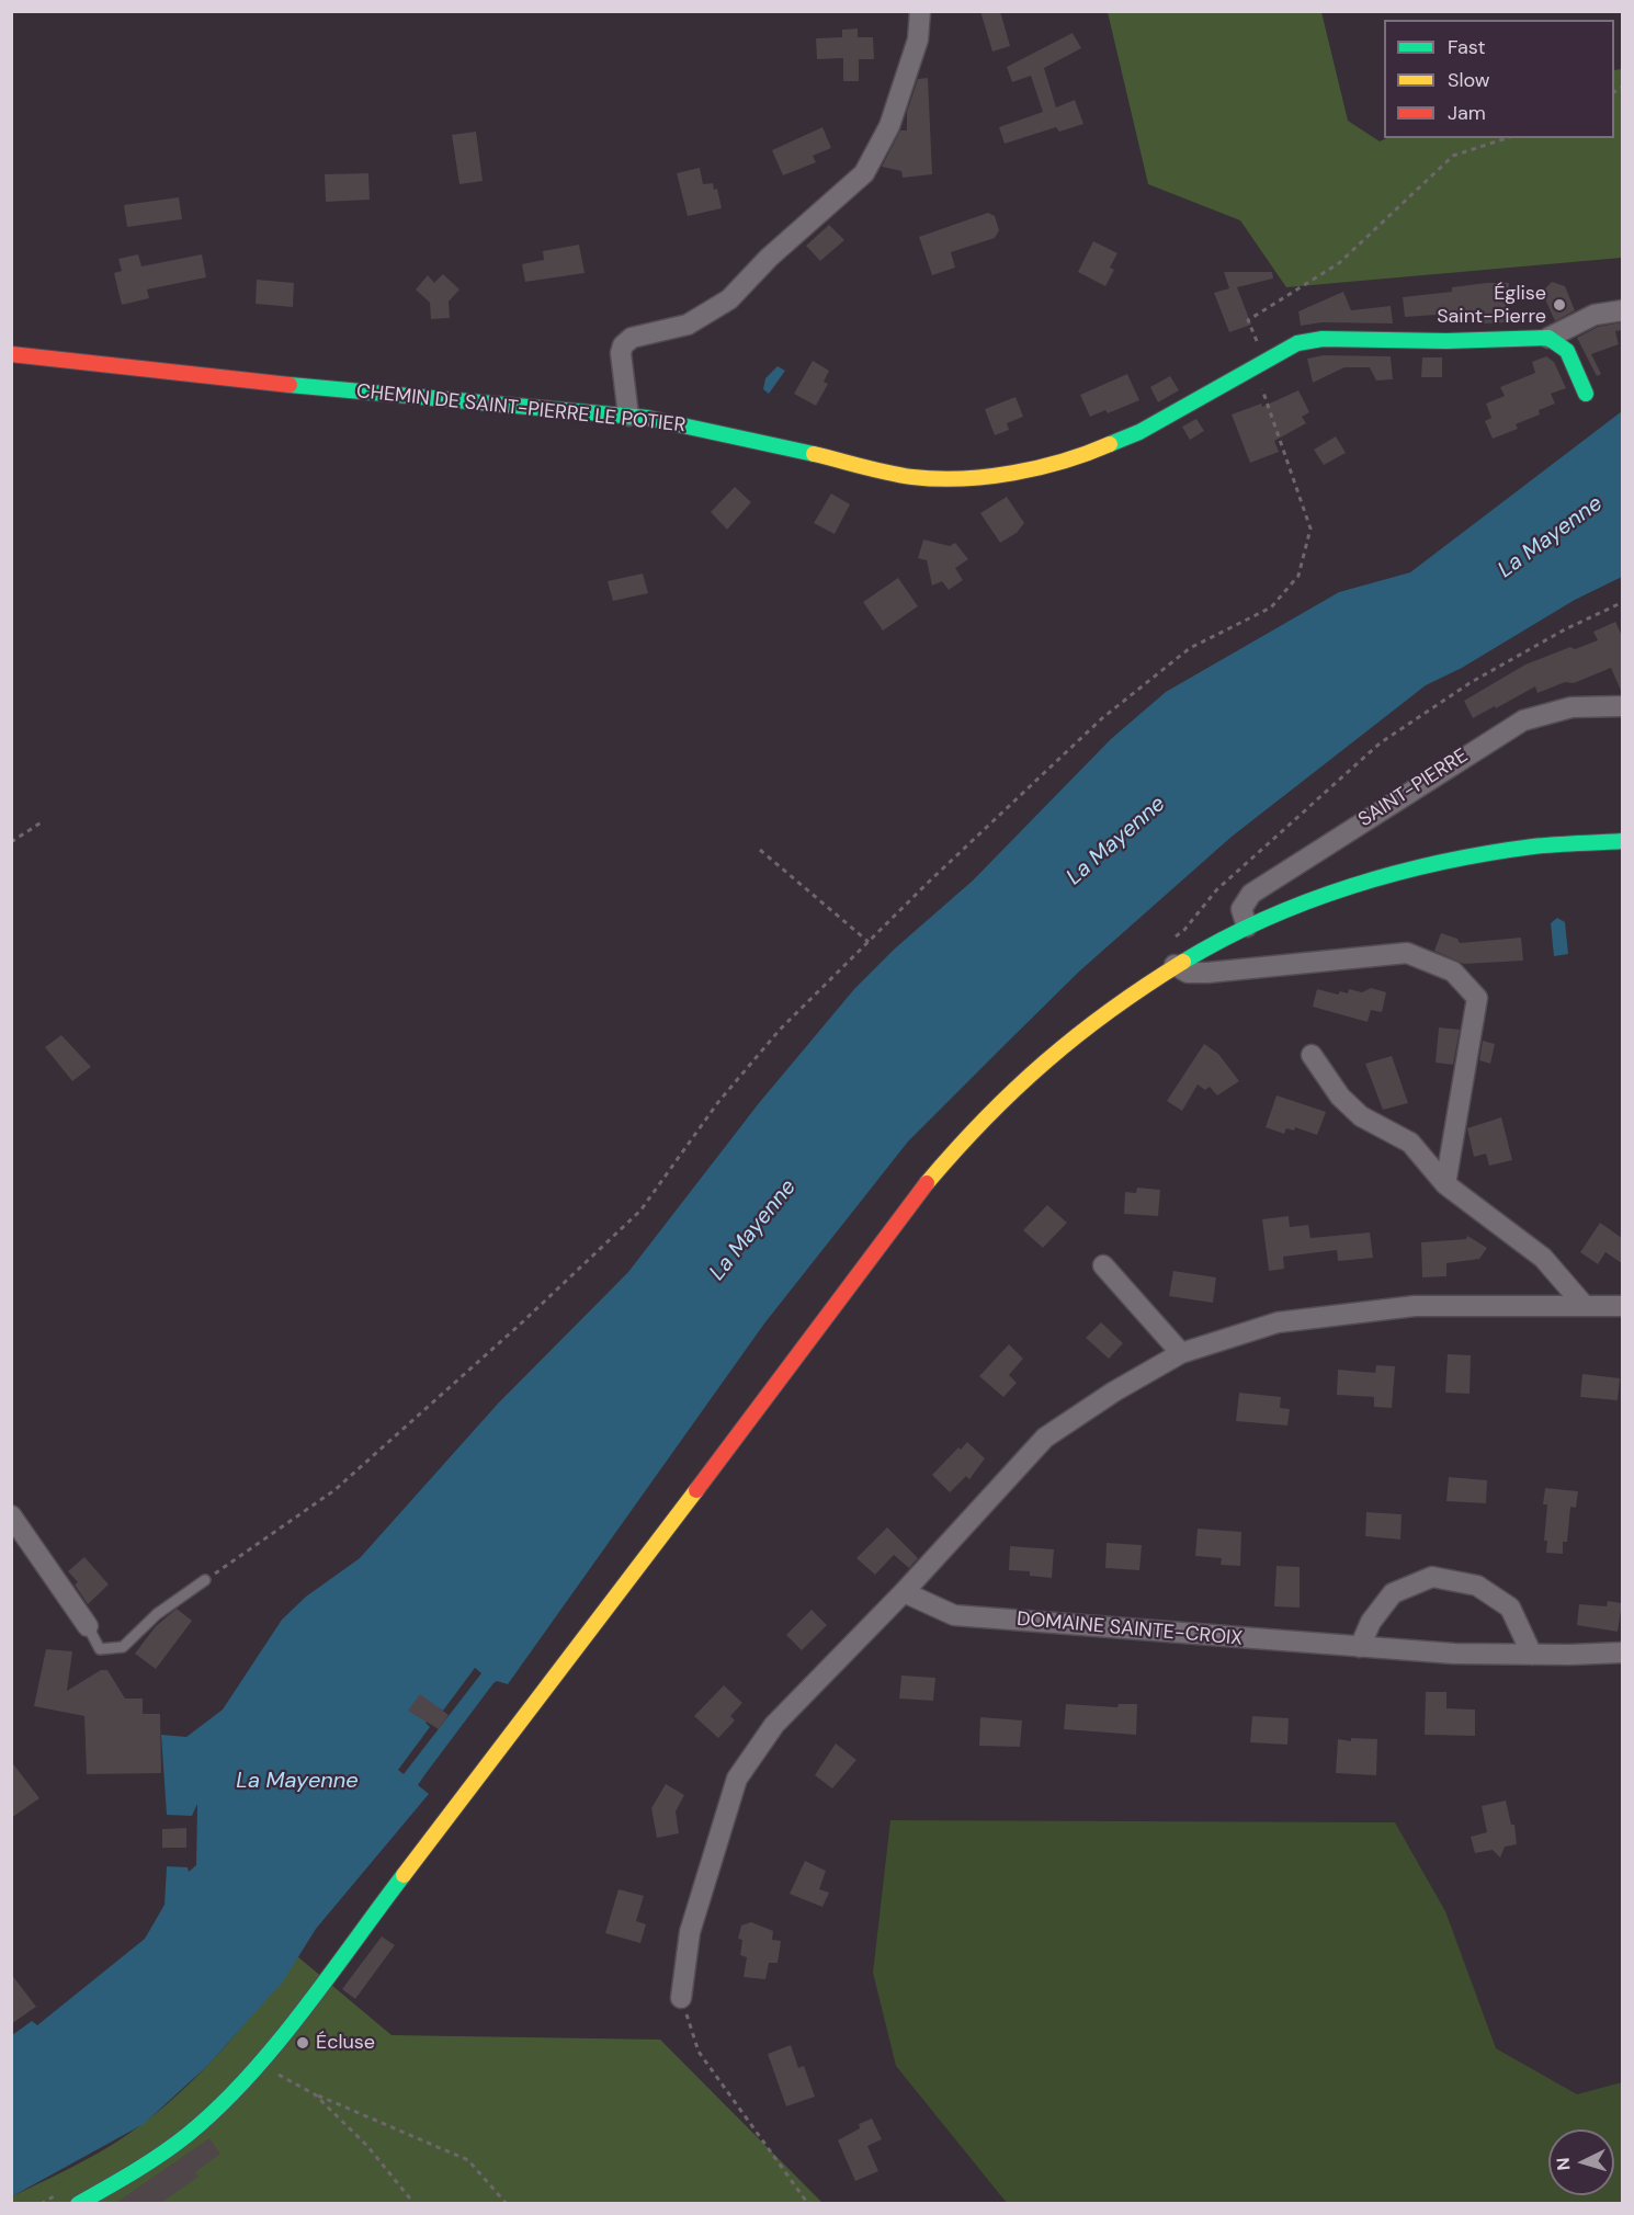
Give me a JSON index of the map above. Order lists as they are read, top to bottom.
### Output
{
  "streets": {
    "main road": ["CHEMIN DE SAINT-PIERRE LE POTIER"],
    "street": ["SAINT-PIERRE", "DOMAINE SAINTE-CROIX"]
  },
  "water": ["La Mayenne"],
  "places": ["Église Saint-Pierre", "Écluse"],
  "legend": ["Fast", "Slow", "Jam"],
  "north": "left"
}
